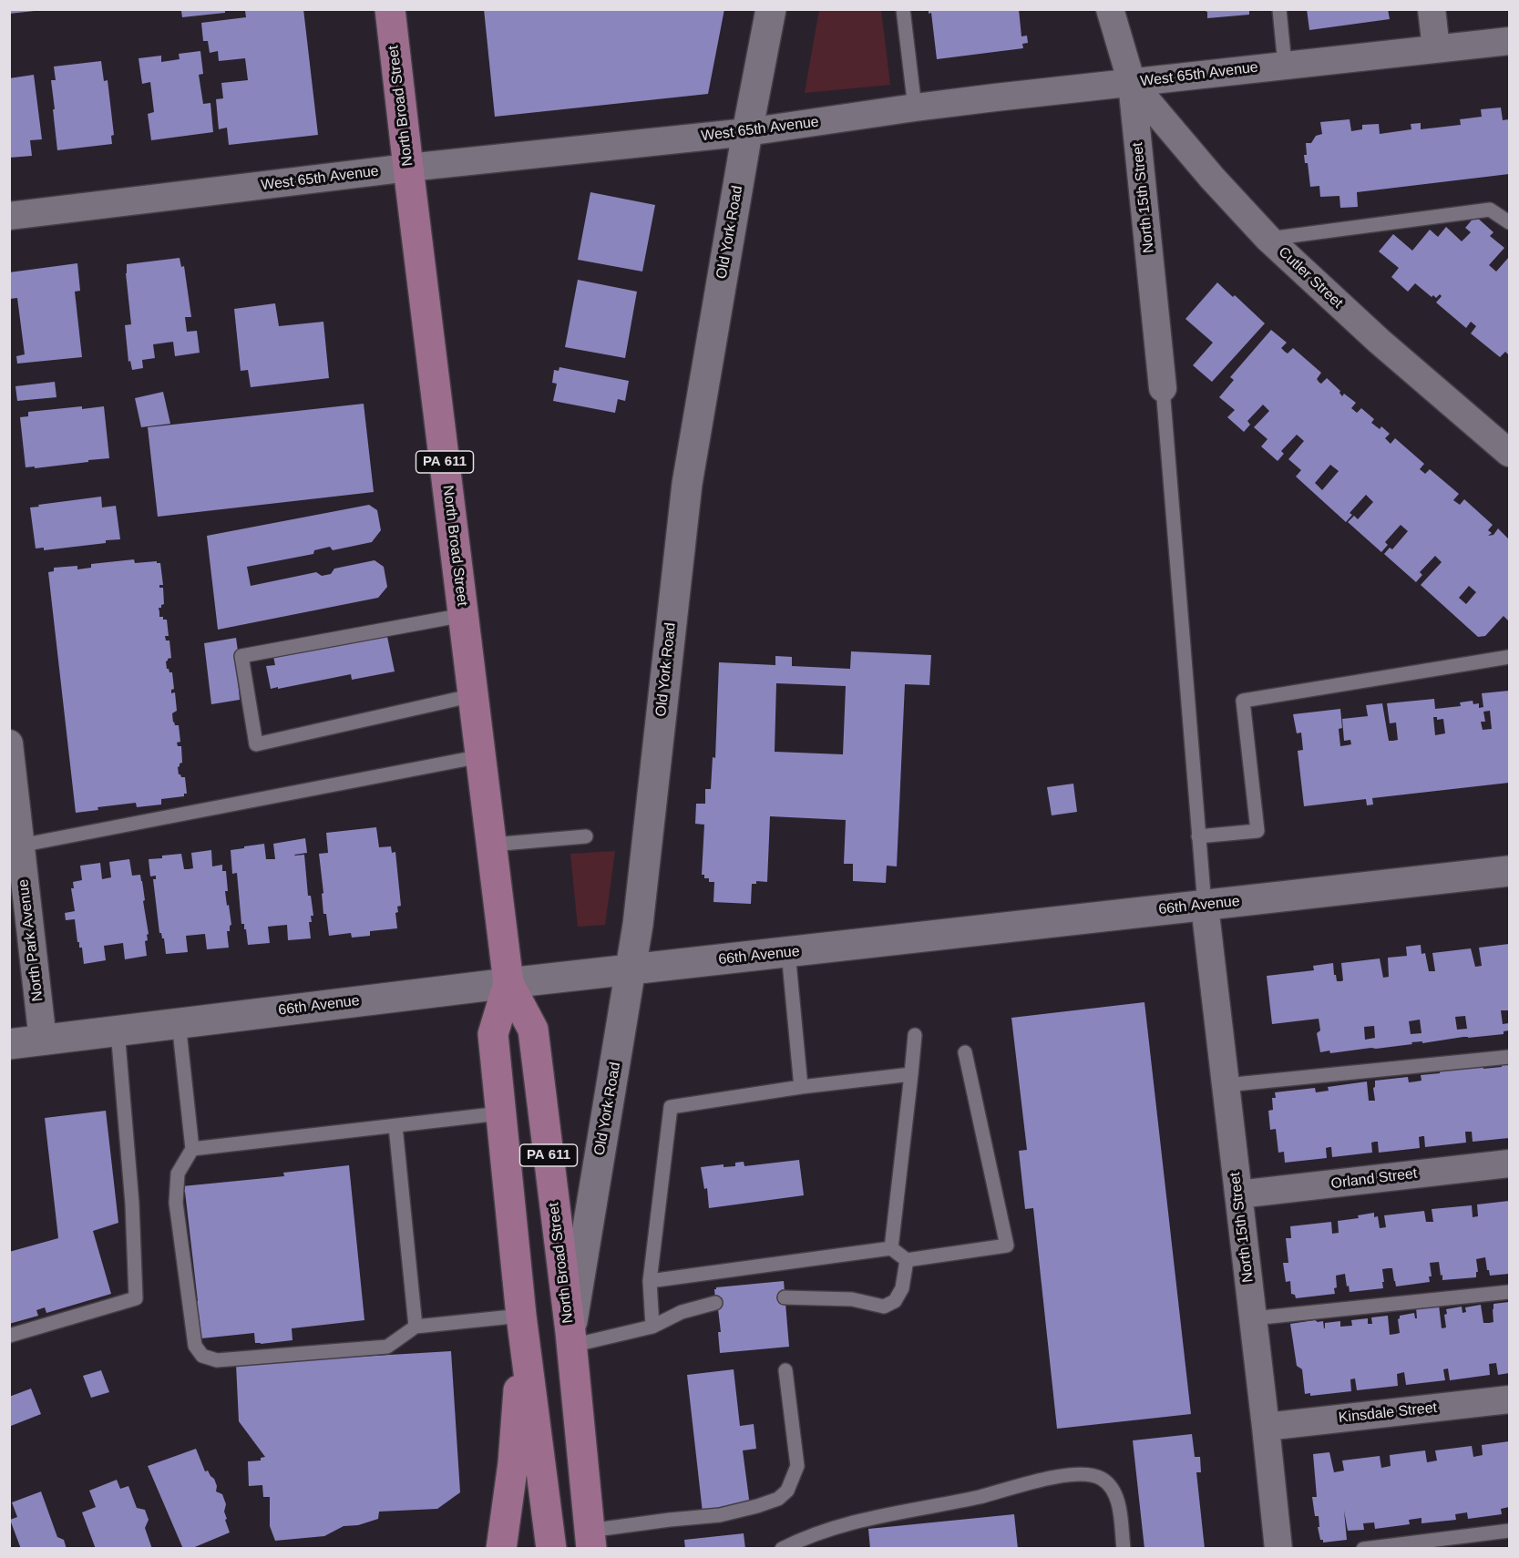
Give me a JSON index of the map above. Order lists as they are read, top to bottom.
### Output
{
  "streets": {
    "main road": ["North Broad Street", "PA 611"],
    "street": [
      "West 65th Avenue",
      "North 15th Street",
      "Old York Road",
      "Cutler Street",
      "66th Avenue",
      "North Park Avenue",
      "Orland Street",
      "Kinsdale Street"
    ]
  },
  "crossings": [
    ["West 65th Avenue", "North Broad Street"],
    ["West 65th Avenue", "North 15th Street"],
    ["West 65th Avenue", "Old York Road"],
    ["West 65th Avenue", "Cutler Street"],
    ["North Broad Street", "Old York Road"],
    ["North Broad Street", "PA 611"],
    ["North Broad Street", "66th Avenue"],
    ["North 15th Street", "Cutler Street"],
    ["North 15th Street", "66th Avenue"],
    ["North 15th Street", "Orland Street"],
    ["North 15th Street", "Kinsdale Street"],
    ["Old York Road", "66th Avenue"],
    ["66th Avenue", "North Park Avenue"]
  ]
}
